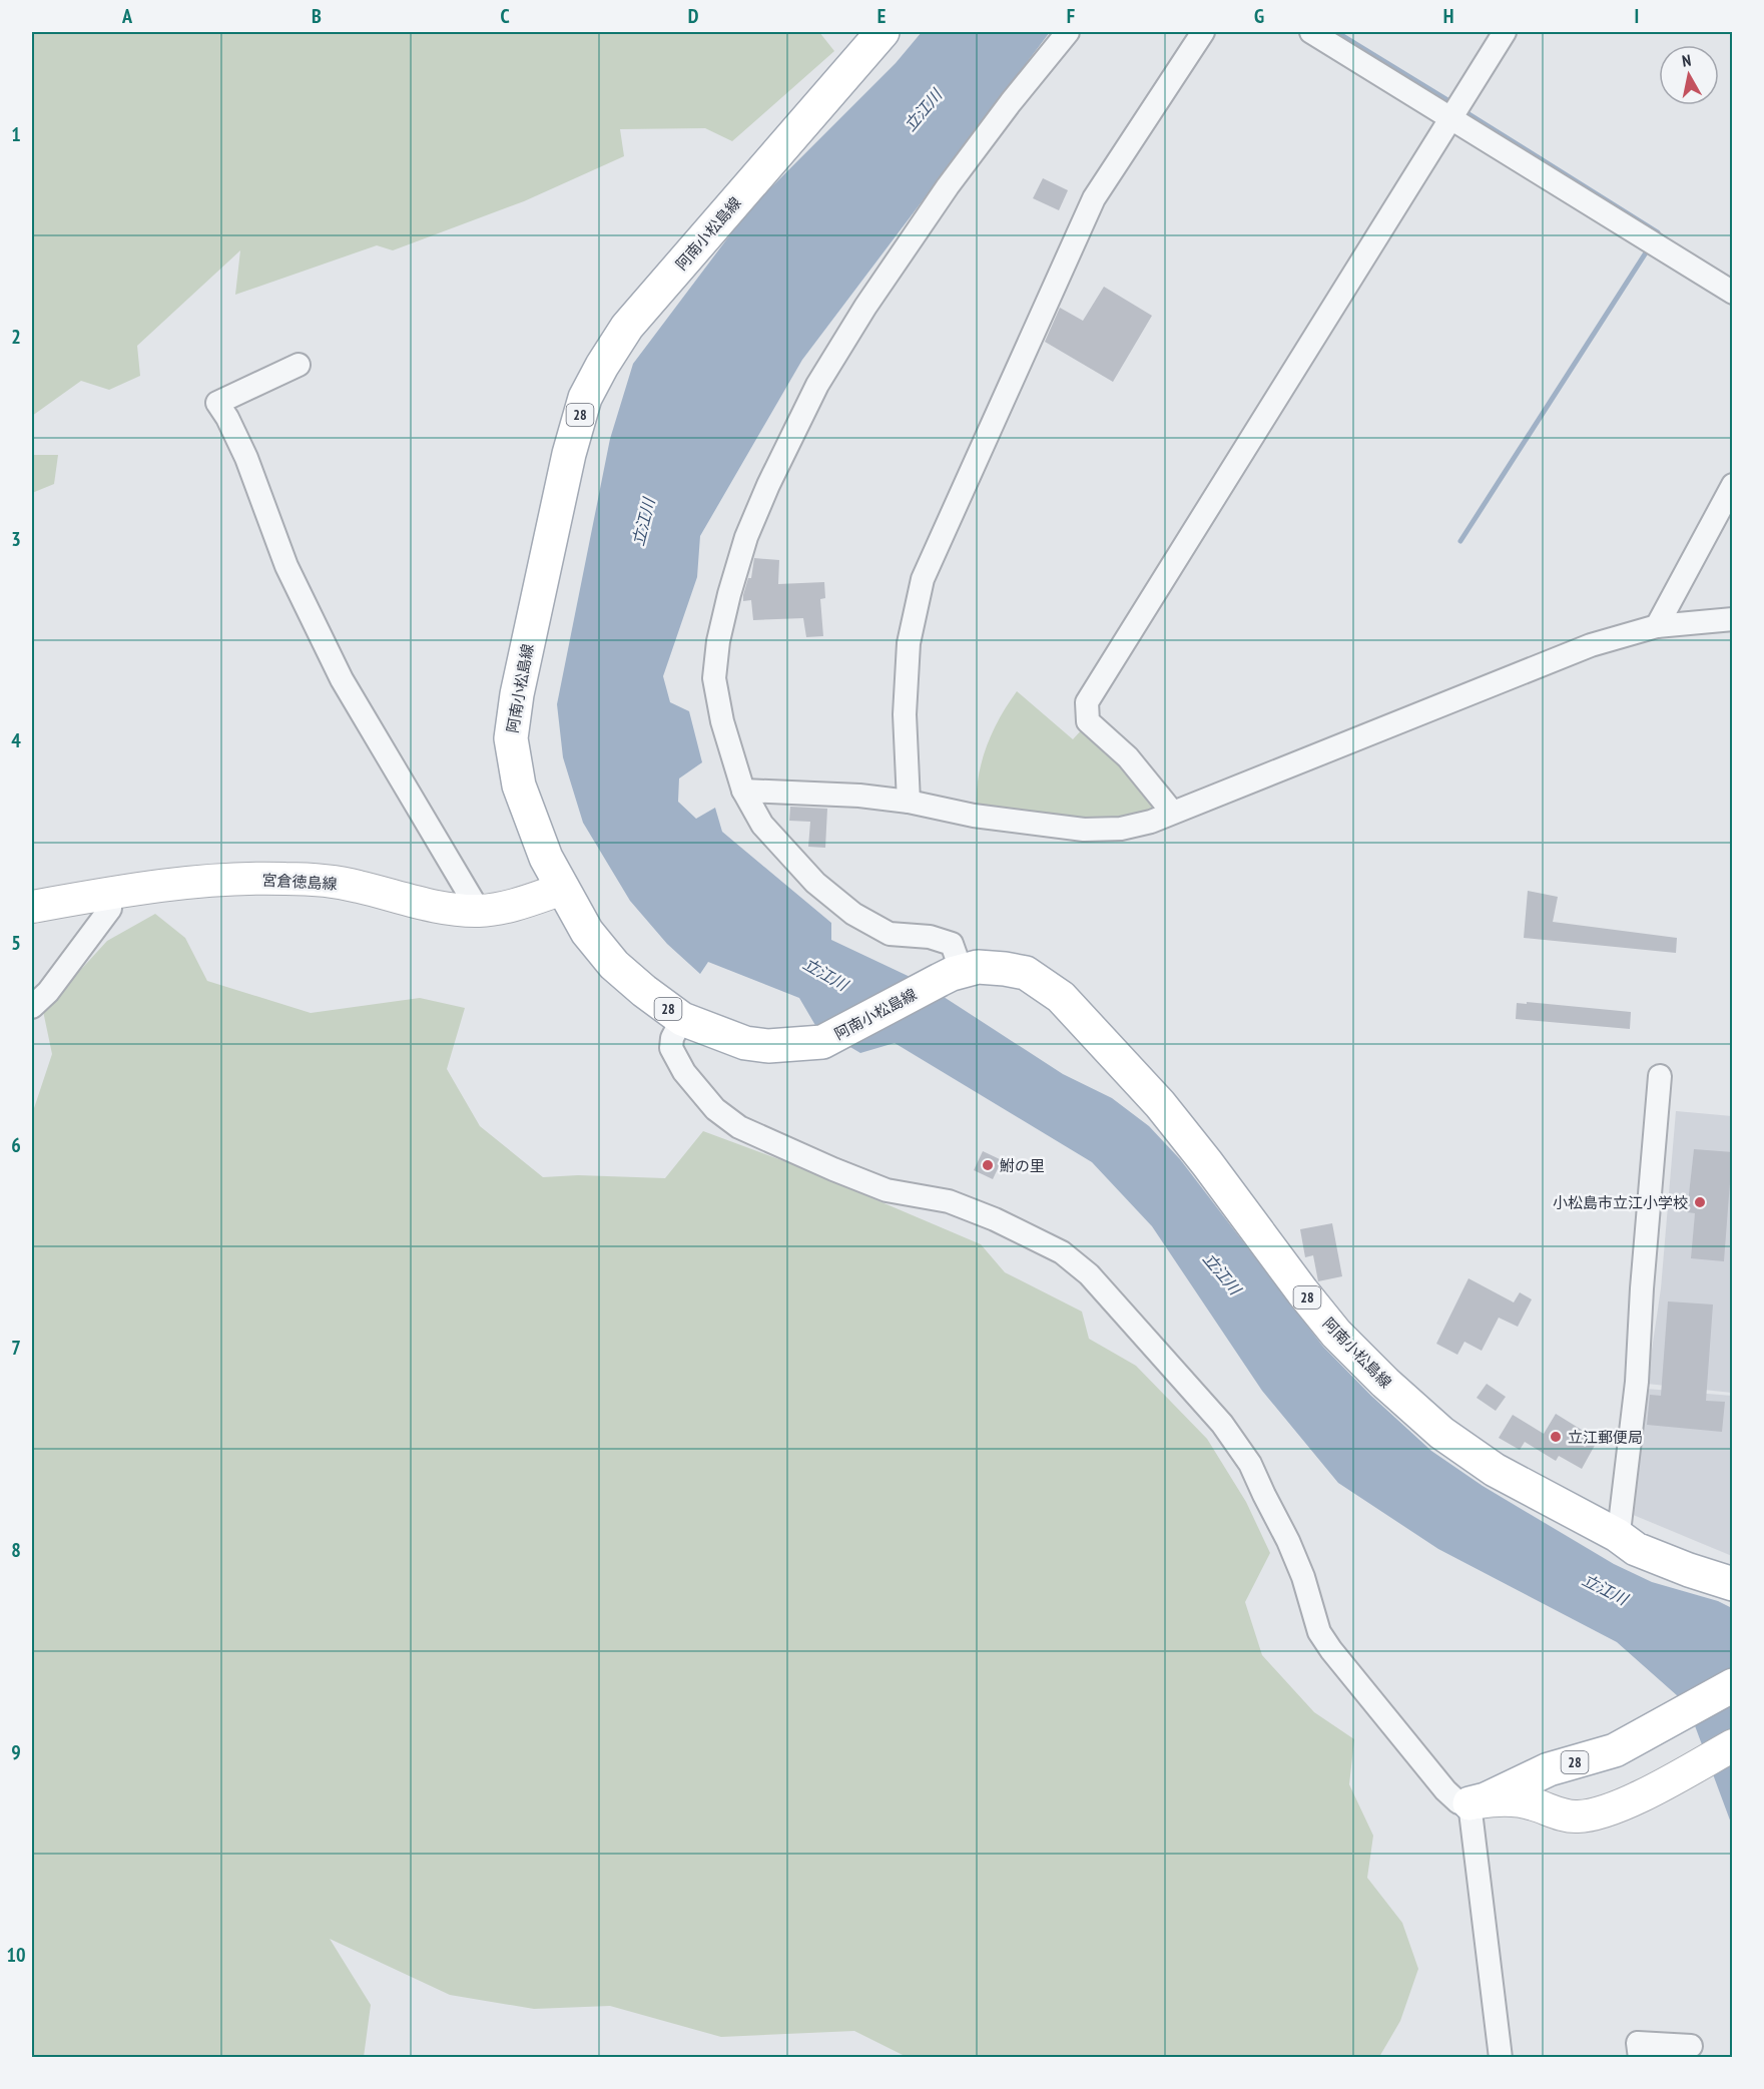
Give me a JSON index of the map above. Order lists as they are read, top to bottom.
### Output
{
  "streets": {
    "main road": ["阿南小松島線", "28", "宮倉徳島線"]
  },
  "crossings": [
    ["阿南小松島線", "宮倉徳島線"]
  ],
  "water": ["立江川"],
  "places": ["鮒の里", "小松島市立江小学校", "立江郵便局"],
  "north": "top",
  "grid": {
    "columns": [
      "A",
      "B",
      "C",
      "D",
      "E",
      "F",
      "G",
      "H",
      "I"
    ],
    "rows": [
      "1",
      "2",
      "3",
      "4",
      "5",
      "6",
      "7",
      "8",
      "9",
      "10"
    ]
  }
}
